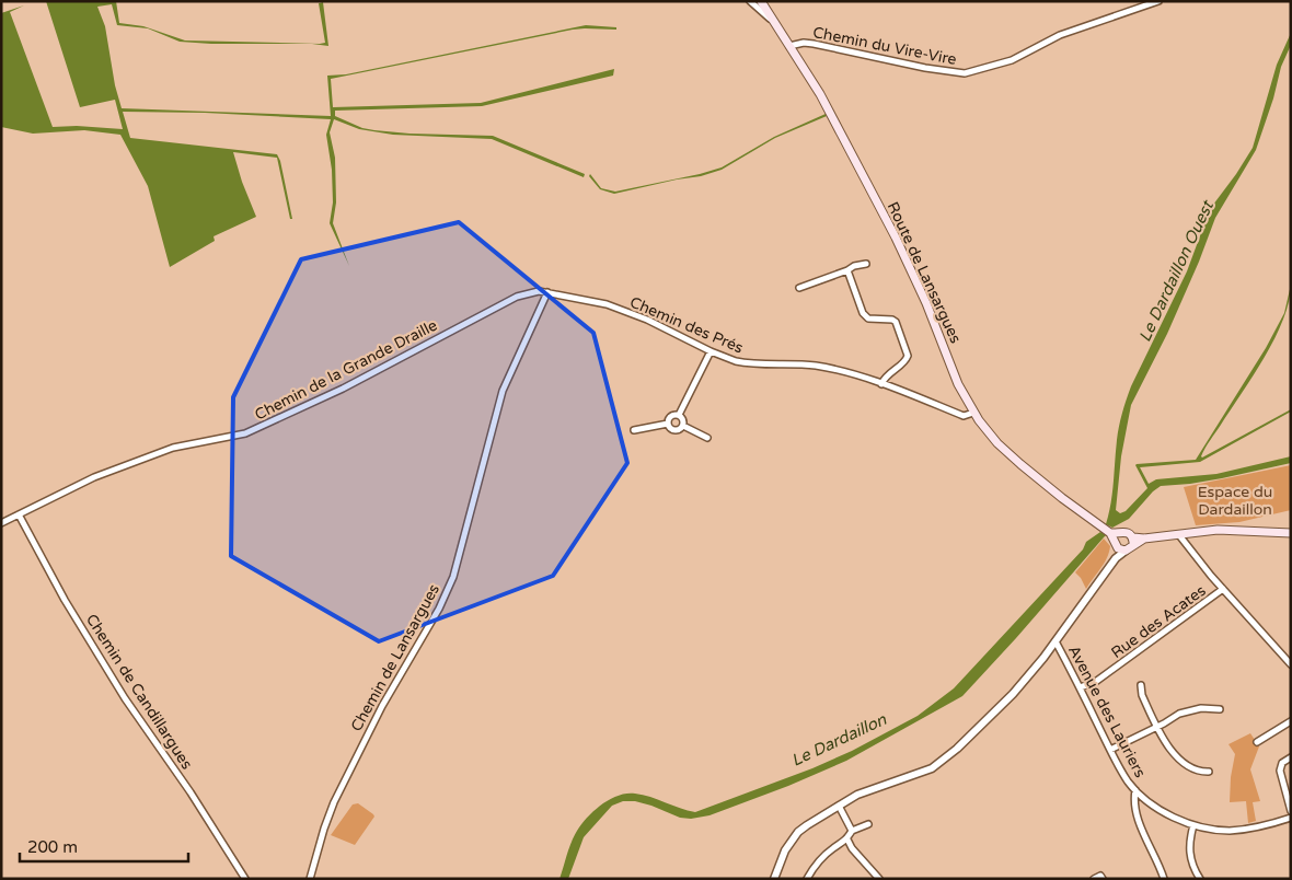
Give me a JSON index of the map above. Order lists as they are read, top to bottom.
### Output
{
  "streets": {
    "main road": ["Route de Lansargues"],
    "street": [
      "Chemin du Vire-Vire",
      "Chemin des Prés",
      "Chemin de la Grande Draille",
      "Rue des Acates",
      "Chemin de Lansargues",
      "Chemin de Candillargues",
      "Avenue des Lauriers"
    ]
  },
  "crossings": [
    ["Chemin du Vire-Vire", "Route de Lansargues"],
    ["Route de Lansargues", "Chemin des Prés"],
    ["Chemin des Prés", "Chemin de la Grande Draille"],
    ["Chemin des Prés", "Chemin de Lansargues"],
    ["Chemin de la Grande Draille", "Chemin de Lansargues"],
    ["Chemin de la Grande Draille", "Chemin de Candillargues"],
    ["Rue des Acates", "Avenue des Lauriers"]
  ],
  "water": ["Le Dardaillon Ouest", "Le Dardaillon"],
  "parks": ["Espace du Dardaillon"],
  "scale_bar": "200 m"
}
